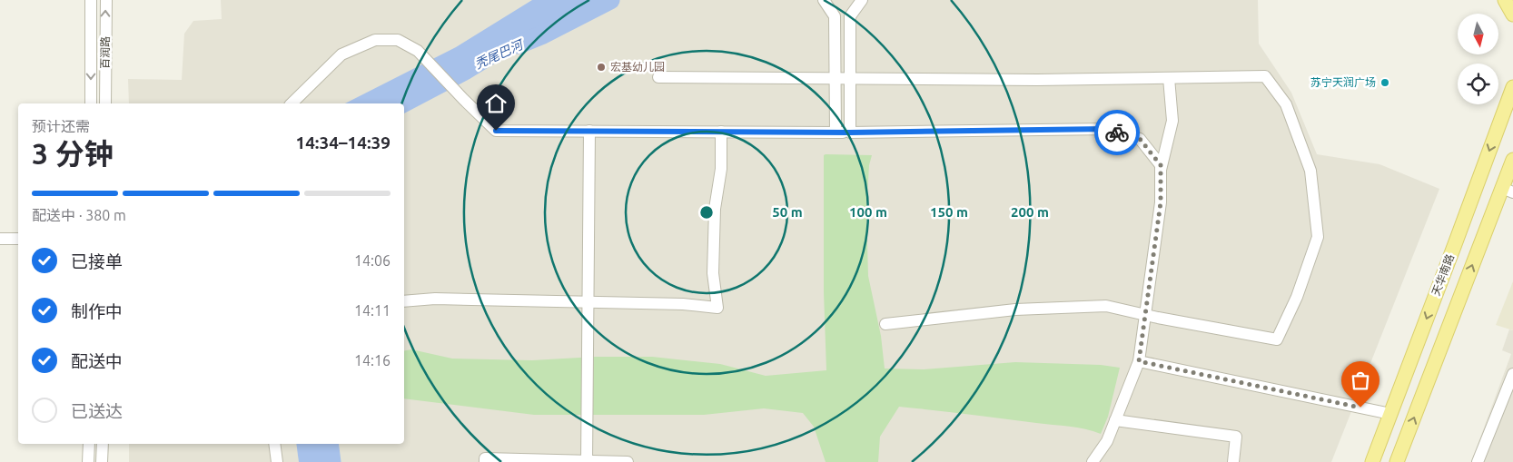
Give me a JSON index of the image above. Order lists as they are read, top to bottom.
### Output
{
  "streets": {
    "main road": ["天华南路"],
    "street": ["百润路"]
  },
  "water": ["秃尾巴河"],
  "places": ["宏基幼儿园", "苏宁天润广场"],
  "north": "bottom",
  "page": {
    "heading": ["3 分钟", "预计还需", "14:34–14:39"],
    "bar": "配送中 · 380 m",
    "list": [
      ["已接单", "14:06"],
      ["制作中", "14:11"],
      ["配送中", "14:16"],
      "已送达"
    ]
  },
  "rings": [
    "50 m",
    "100 m",
    "150 m",
    "200 m"
  ]
}
